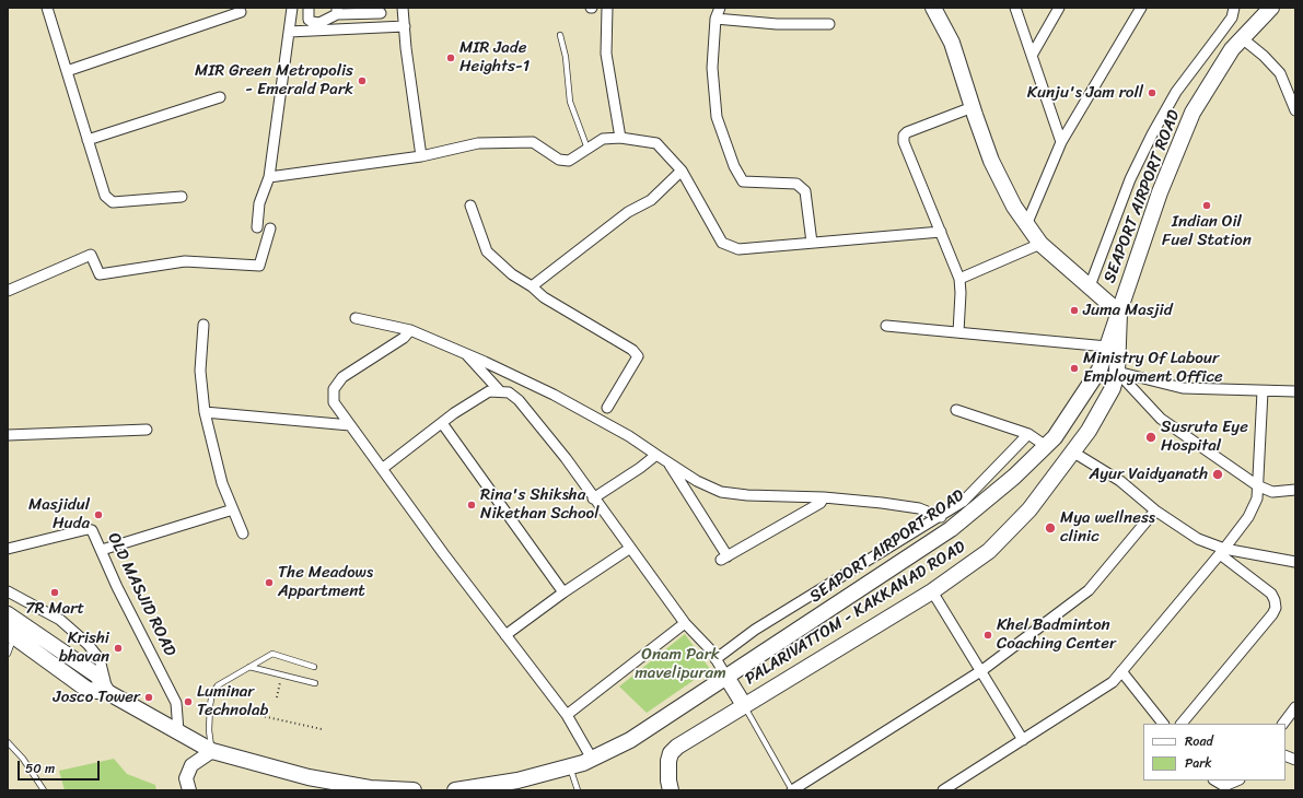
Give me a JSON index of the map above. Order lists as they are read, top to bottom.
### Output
{
  "streets": {
    "main road": ["SEAPORT AIRPORT ROAD", "PALARIVATTOM - KAKKANAD ROAD"],
    "street": ["OLD MASJID ROAD"]
  },
  "crossings": [
    ["SEAPORT AIRPORT ROAD", "PALARIVATTOM - KAKKANAD ROAD"]
  ],
  "parks": ["Onam Park mavelipuram"],
  "places": [
    "MIR Jade Heights-1",
    "MIR Green Metropolis - Emerald Park",
    "Kunju's Jam roll",
    "Indian Oil Fuel Station",
    "Juma Masjid",
    "Ministry Of Labour Employment Office",
    "Susruta Eye Hospital",
    "Ayur Vaidyanath",
    "Rina's Shiksha Nikethan School",
    "Masjidul Huda",
    "Mya wellness clinic",
    "The Meadows Appartment",
    "7R Mart",
    "Khel Badminton Coaching Center",
    "Krishi bhavan",
    "Josco Tower",
    "Luminar Technolab"
  ],
  "legend": ["Road", "Park"],
  "scale_bar": "50 m"
}
